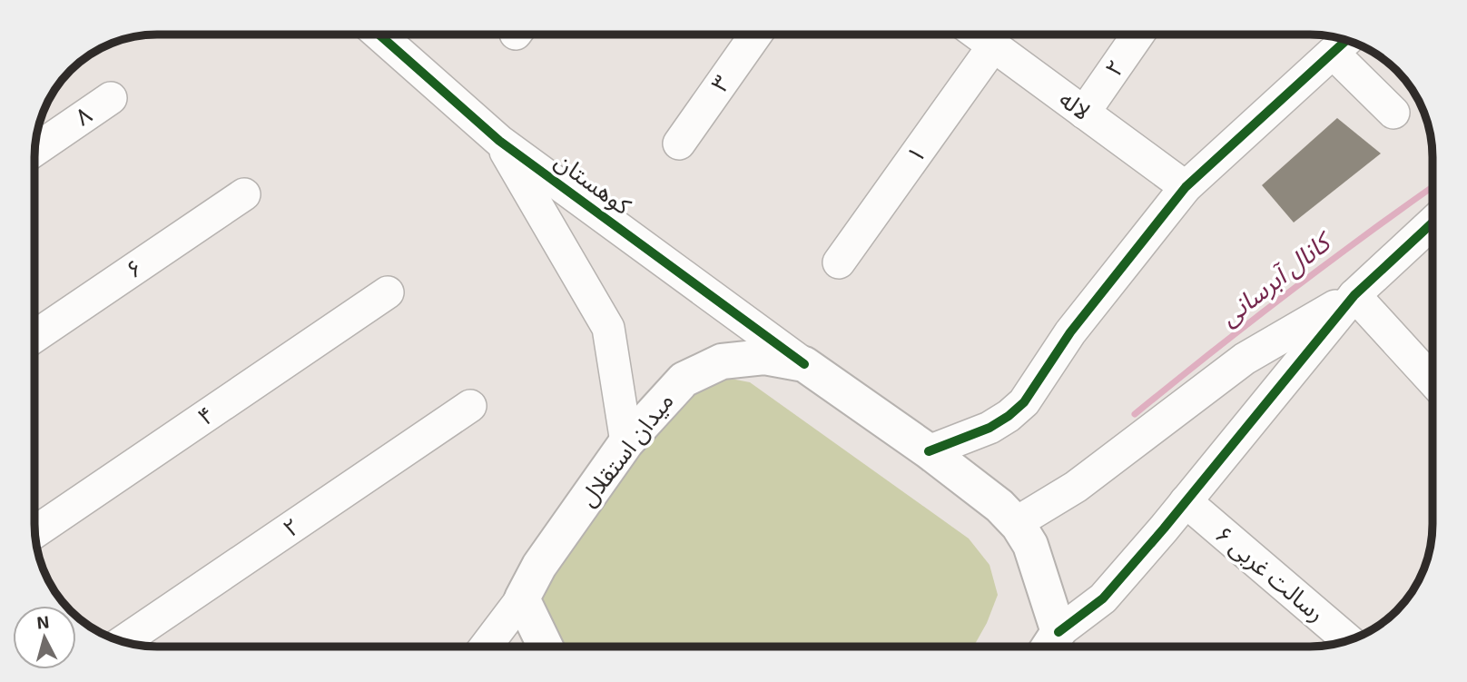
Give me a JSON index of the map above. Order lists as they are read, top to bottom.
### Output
{
  "streets": {
    "main road": ["میدان استقلال"],
    "street": [
      "۲",
      "۳",
      "لاله",
      "۸",
      "۱",
      "کوهستان",
      "۶",
      "۴",
      "رسالت غربی ۶"
    ]
  },
  "crossings": [
    ["۲", "لاله"],
    ["لاله", "۱"],
    ["کوهستان", "میدان استقلال"]
  ],
  "water": ["کانال آبرسانی"],
  "north": "top"
}
